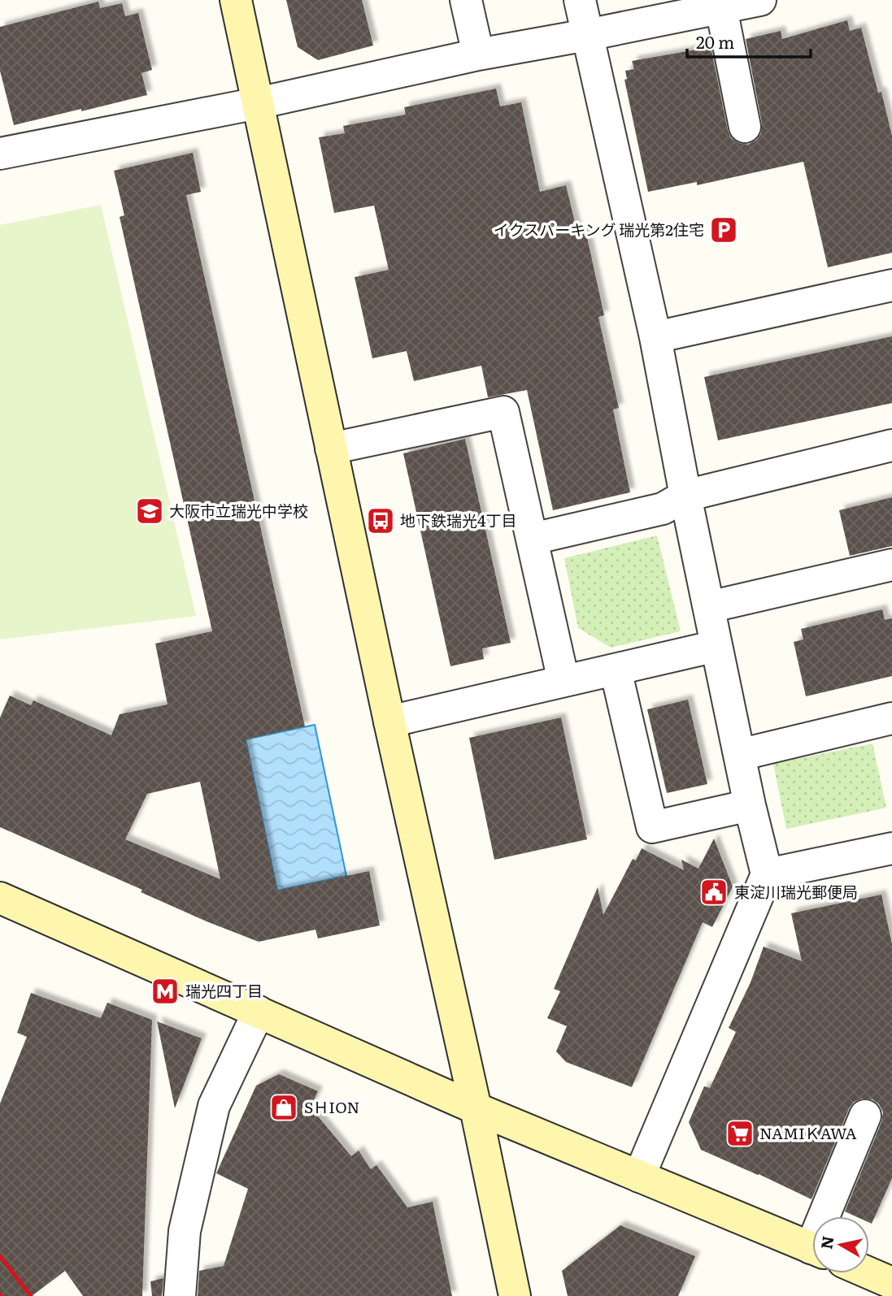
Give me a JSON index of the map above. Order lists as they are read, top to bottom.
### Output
{
  "places": {
    "parking": ["イクスパーキング 瑞光第2住宅"],
    "school or university": ["大阪市立瑞光中学校"],
    "bus stop": ["地下鉄瑞光4丁目"],
    "public building": ["東淀川瑞光郵便局"],
    "metro station": ["瑞光四丁目"],
    "shop": ["SＨION"],
    "supermarket": ["NAMIＫAWA"]
  },
  "scale_bar": "20 m",
  "north": "left"
}
